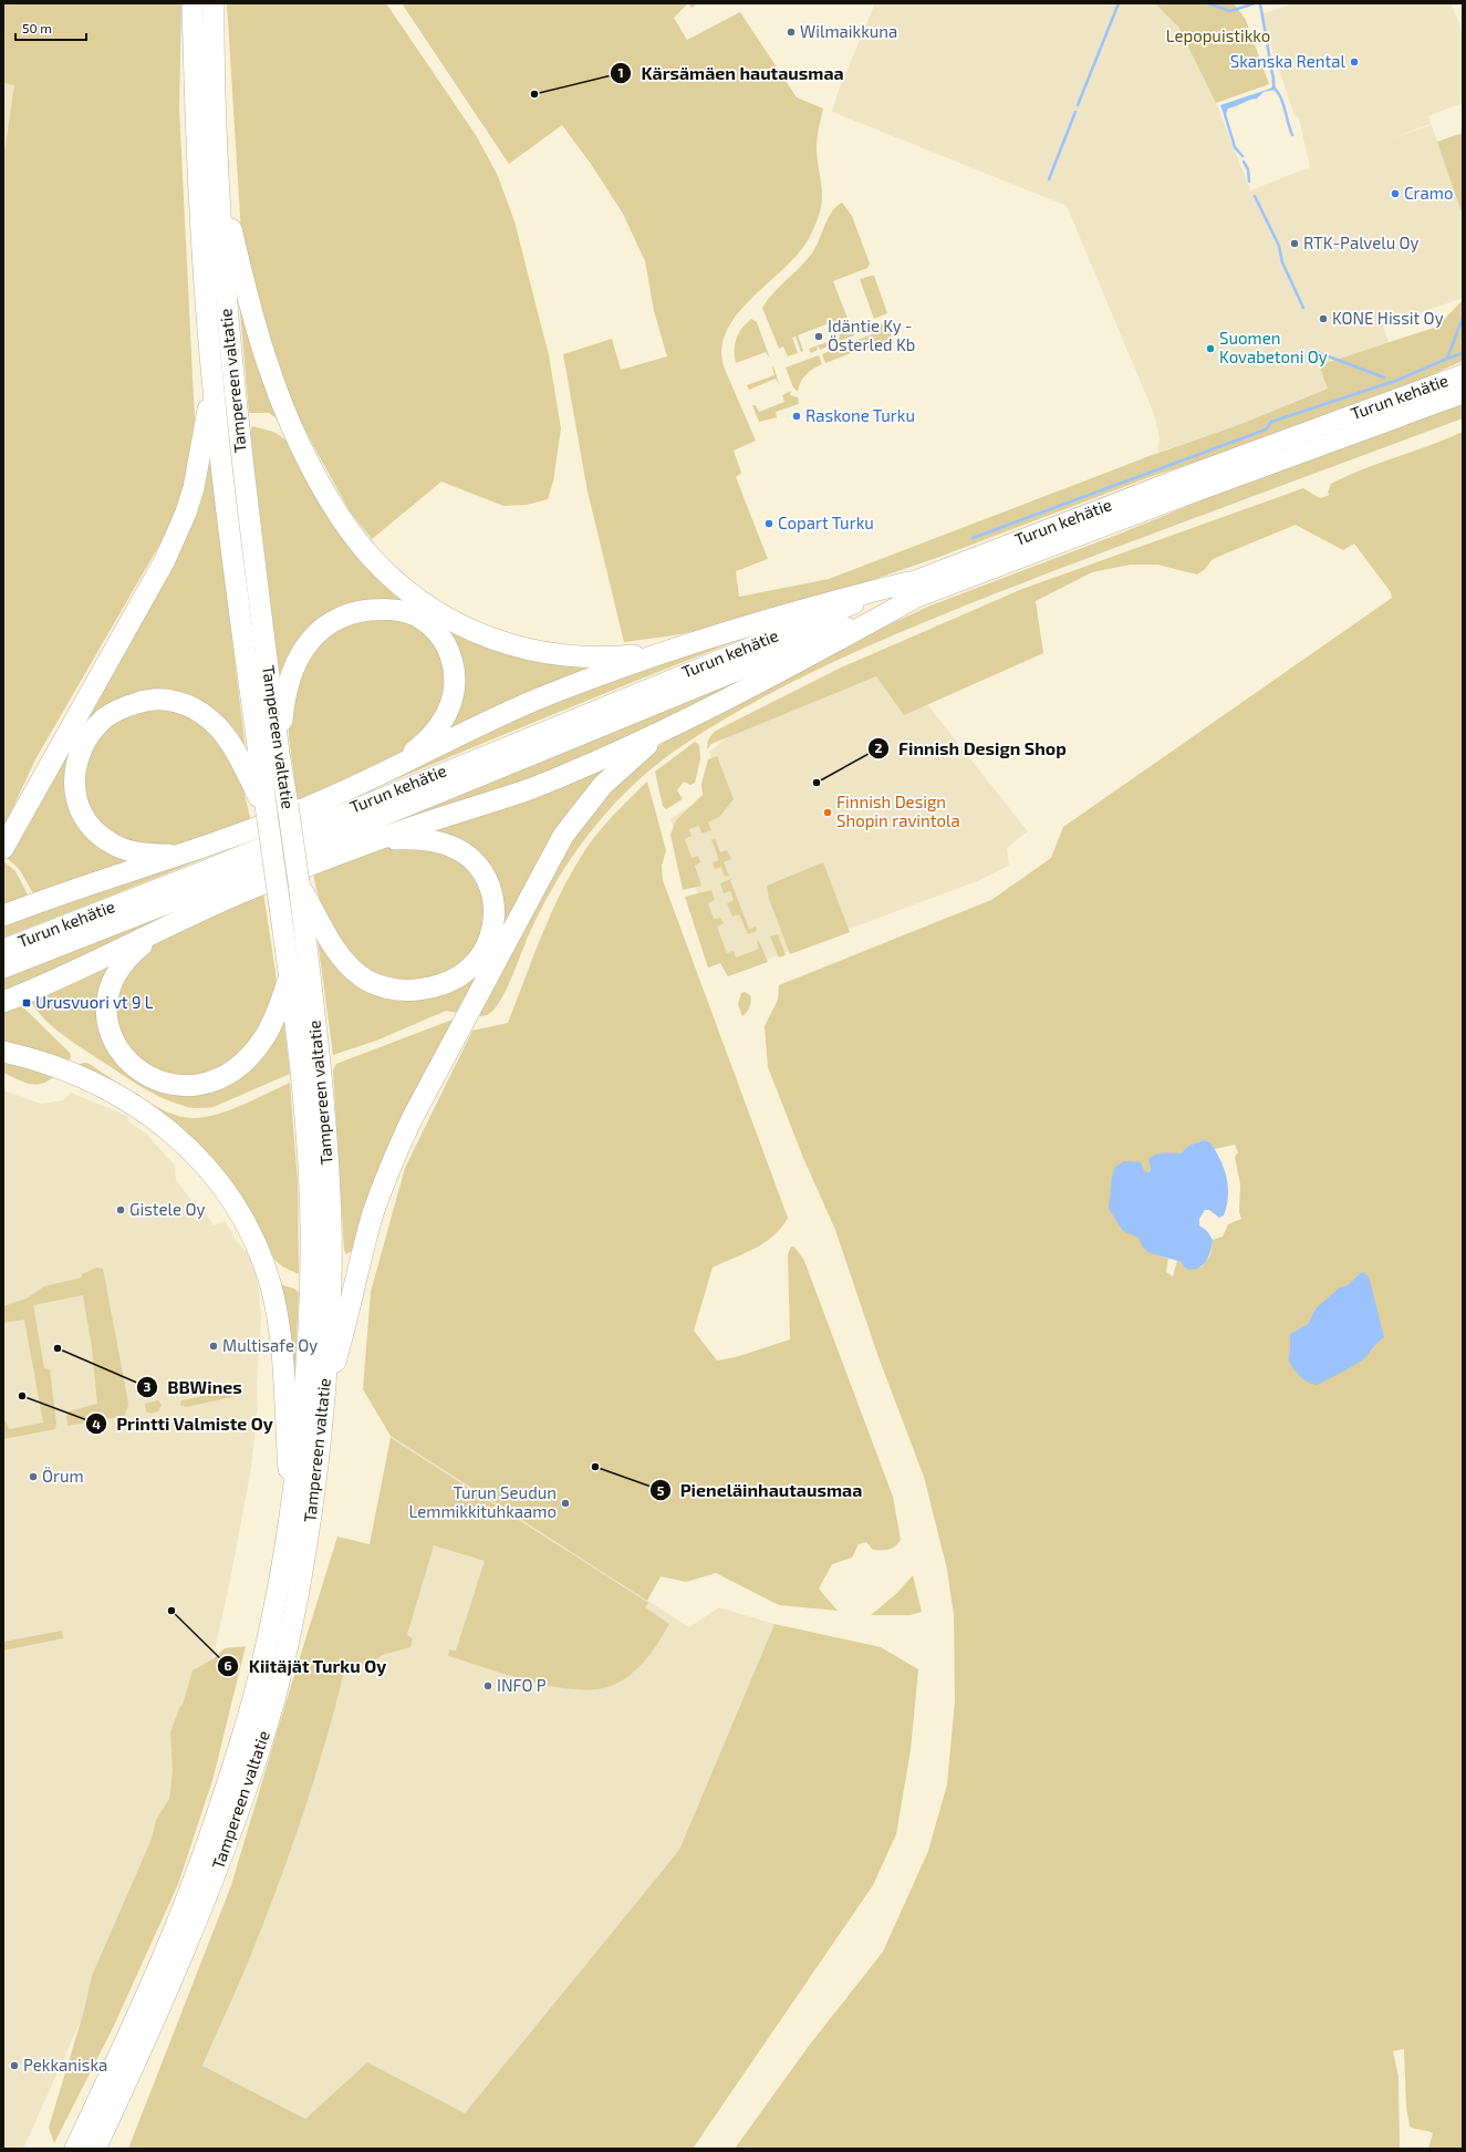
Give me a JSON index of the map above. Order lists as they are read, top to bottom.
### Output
{
  "streets": {
    "highway": ["Tampereen valtatie", "Turun kehätie"]
  },
  "parks": ["Lepopuistikko"],
  "places": {
    "other": [
      "Wilmaikkuna",
      "Skanska Rental",
      "Kärsämäen hautausmaa",
      "Cramo",
      "RTK-Palvelu Oy",
      "KONE Hissit Oy",
      "Idäntie Ky - Österled Kb",
      "Suomen Kovabetoni Oy",
      "Raskone Turku",
      "Copart Turku",
      "Finnish Design Shop",
      "Finnish Design Shopin ravintola",
      "Gistele Oy",
      "Multisafe Oy",
      "BBWines",
      "Printti Valmiste Oy",
      "Pieneläinhautausmaa",
      "Örum",
      "Turun Seudun Lemmikkituhkaamo",
      "Kiitäjät Turku Oy",
      "INFO P",
      "Pekkaniska"
    ],
    "transit": ["Urusvuori vt 9 L"]
  },
  "scale_bar": "50 m"
}
